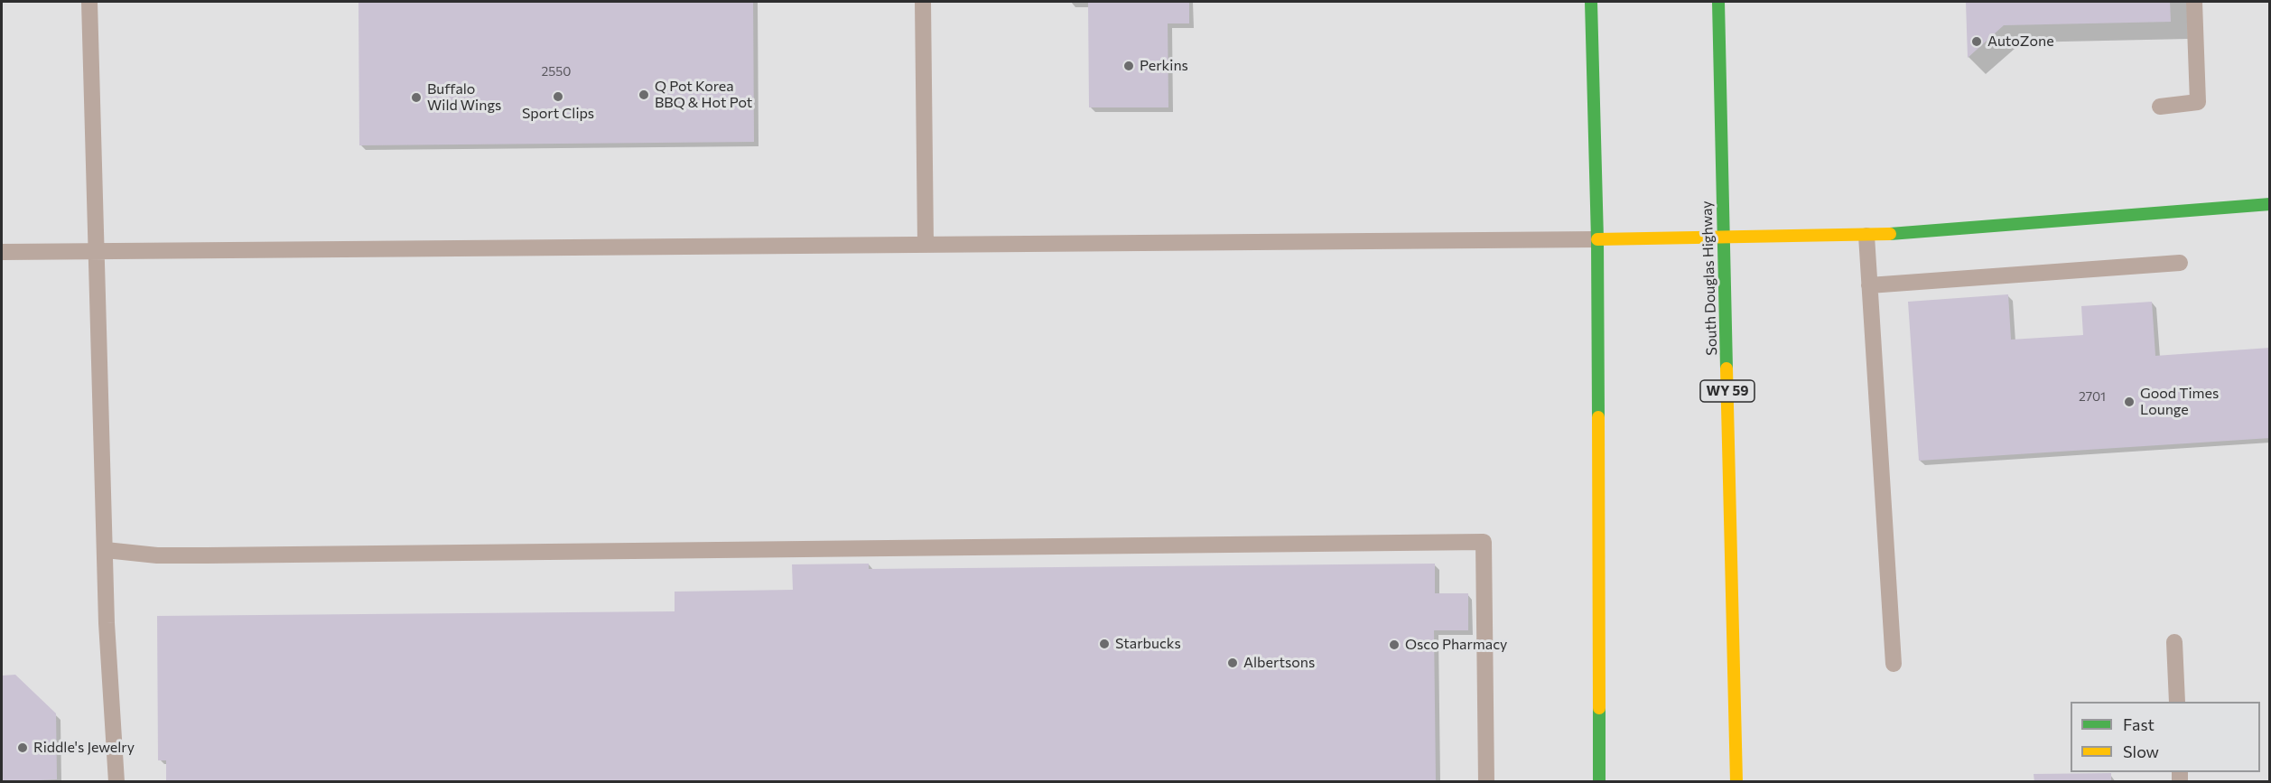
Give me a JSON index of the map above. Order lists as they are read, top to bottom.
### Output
{
  "streets": {
    "main road": ["South Douglas Highway", "WY 59"]
  },
  "places": [
    "AutoZone",
    "Perkins",
    "Q Pot Korea BBQ & Hot Pot",
    "Sport Clips",
    "Buffalo Wild Wings",
    "Good Times Lounge",
    "Starbucks",
    "Osco Pharmacy",
    "Albertsons",
    "Riddle's Jewelry"
  ],
  "house_numbers": ["2550", "2701"],
  "legend": ["Fast", "Slow"]
}
